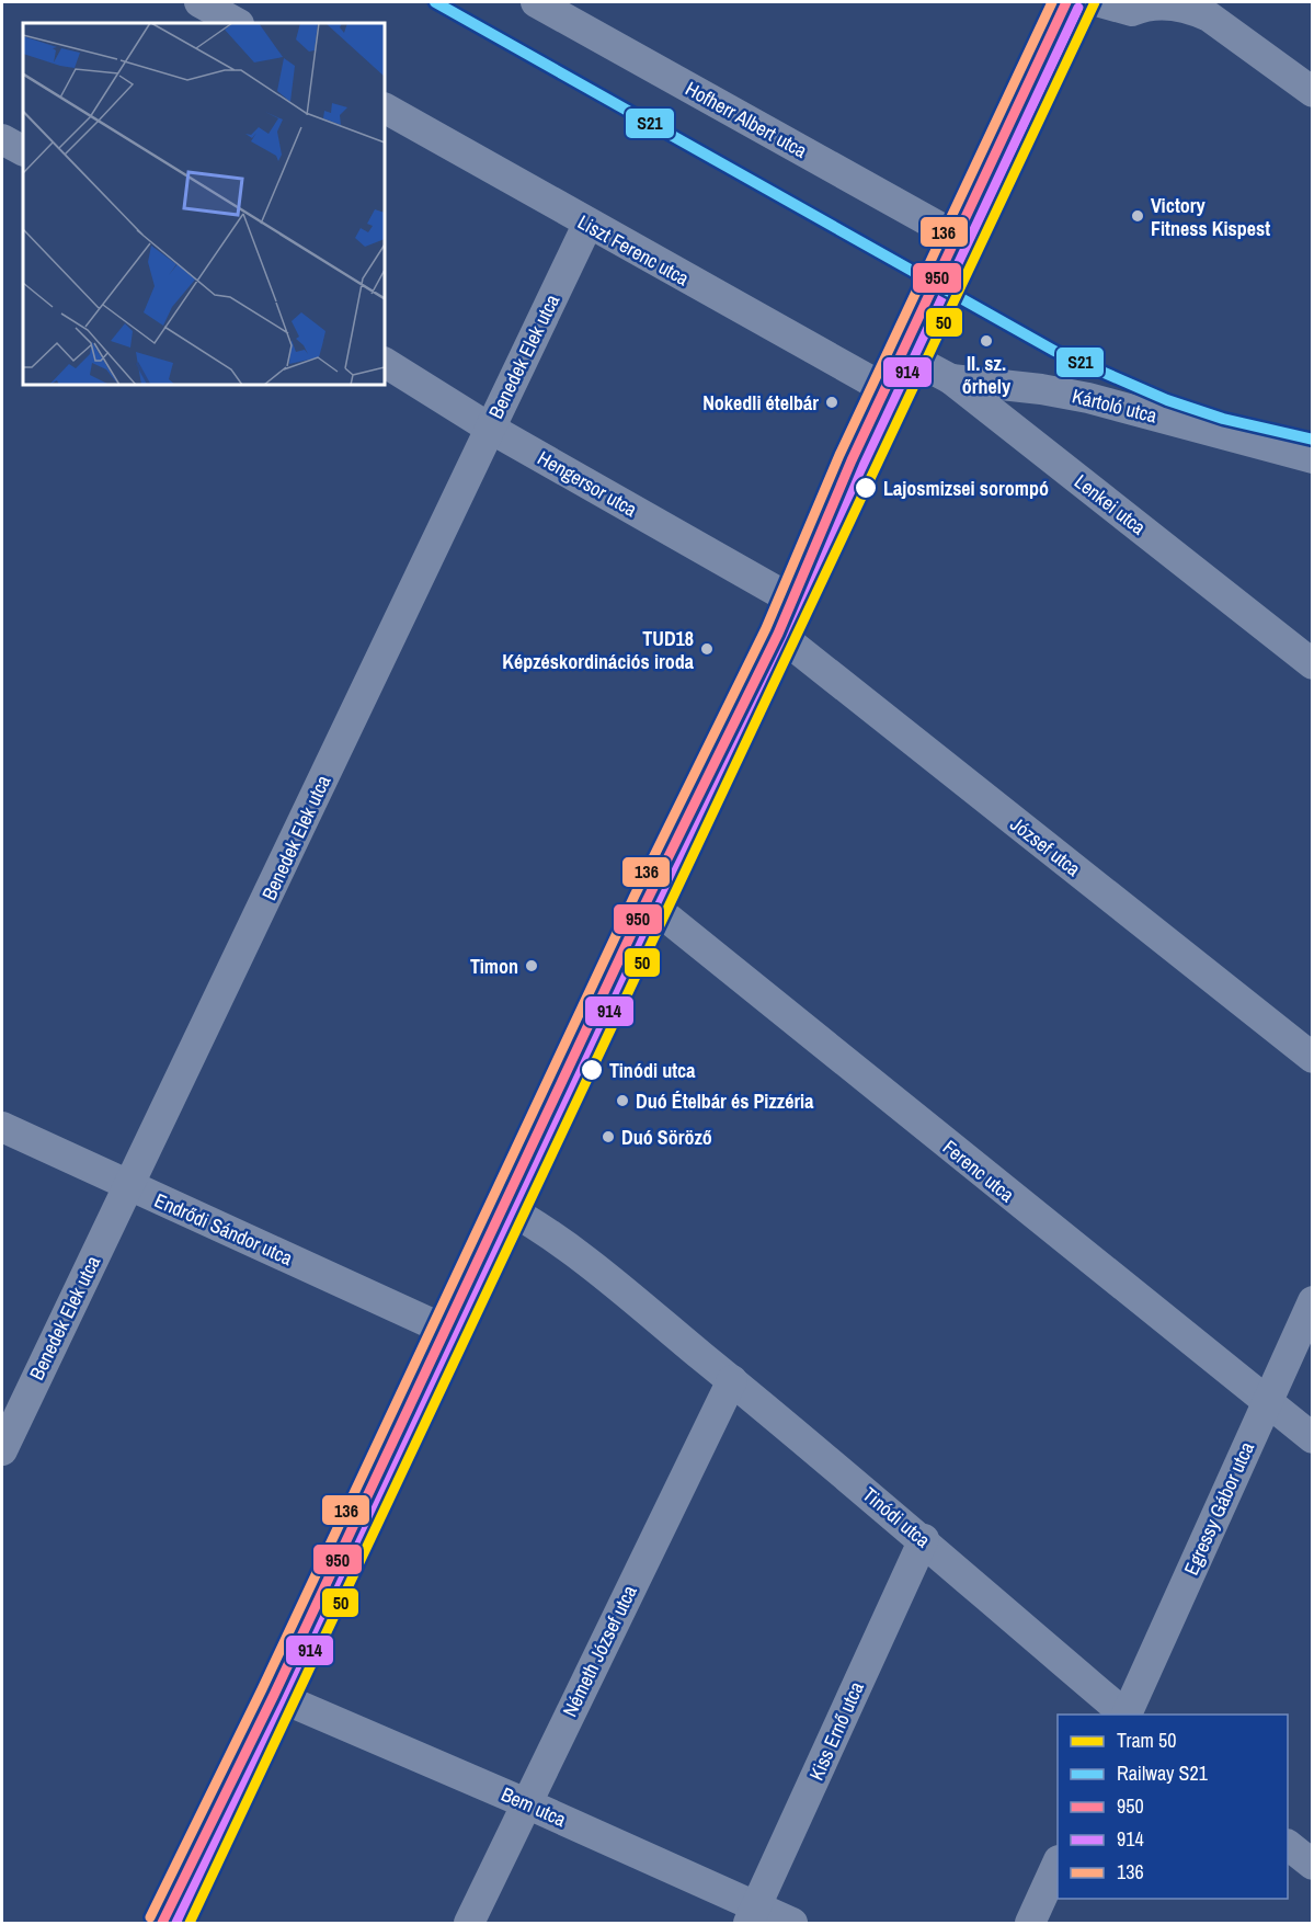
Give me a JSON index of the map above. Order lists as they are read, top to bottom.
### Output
{
  "streets": {
    "street": [
      "Hofherr Albert utca",
      "Liszt Ferenc utca",
      "Benedek Elek utca",
      "Kártoló utca",
      "Hengersor utca",
      "Lenkei utca",
      "József utca",
      "Ferenc utca",
      "Endrődi Sándor utca",
      "Egressy Gábor utca",
      "Tinódi utca",
      "Németh József utca",
      "Kiss Ernő utca",
      "Bem utca"
    ]
  },
  "crossings": [
    ["Liszt Ferenc utca", "Benedek Elek utca"],
    ["Benedek Elek utca", "Hengersor utca"],
    ["Benedek Elek utca", "Endrődi Sándor utca"],
    ["Kártoló utca", "Lenkei utca"],
    ["Ferenc utca", "Egressy Gábor utca"],
    ["Tinódi utca", "Németh József utca"],
    ["Tinódi utca", "Kiss Ernő utca"],
    ["Németh József utca", "Bem utca"],
    ["Kiss Ernő utca", "Bem utca"]
  ],
  "places": [
    "Victory Fitness Kispest",
    "II. sz. őrhely",
    "Nokedli ételbár",
    "Lajosmizsei sorompó",
    "TUD18 Képzéskordinációs iroda",
    "Timon",
    "Tinódi utca",
    "Duó Ételbár és Pizzéria",
    "Duó Söröző"
  ],
  "lines": [
    "tram line 50",
    "rail line S21",
    "transit line 950",
    "transit line 136",
    "transit line 914"
  ],
  "legend": [
    "Tram 50",
    "Railway S21",
    "950",
    "914",
    "136"
  ]
}
